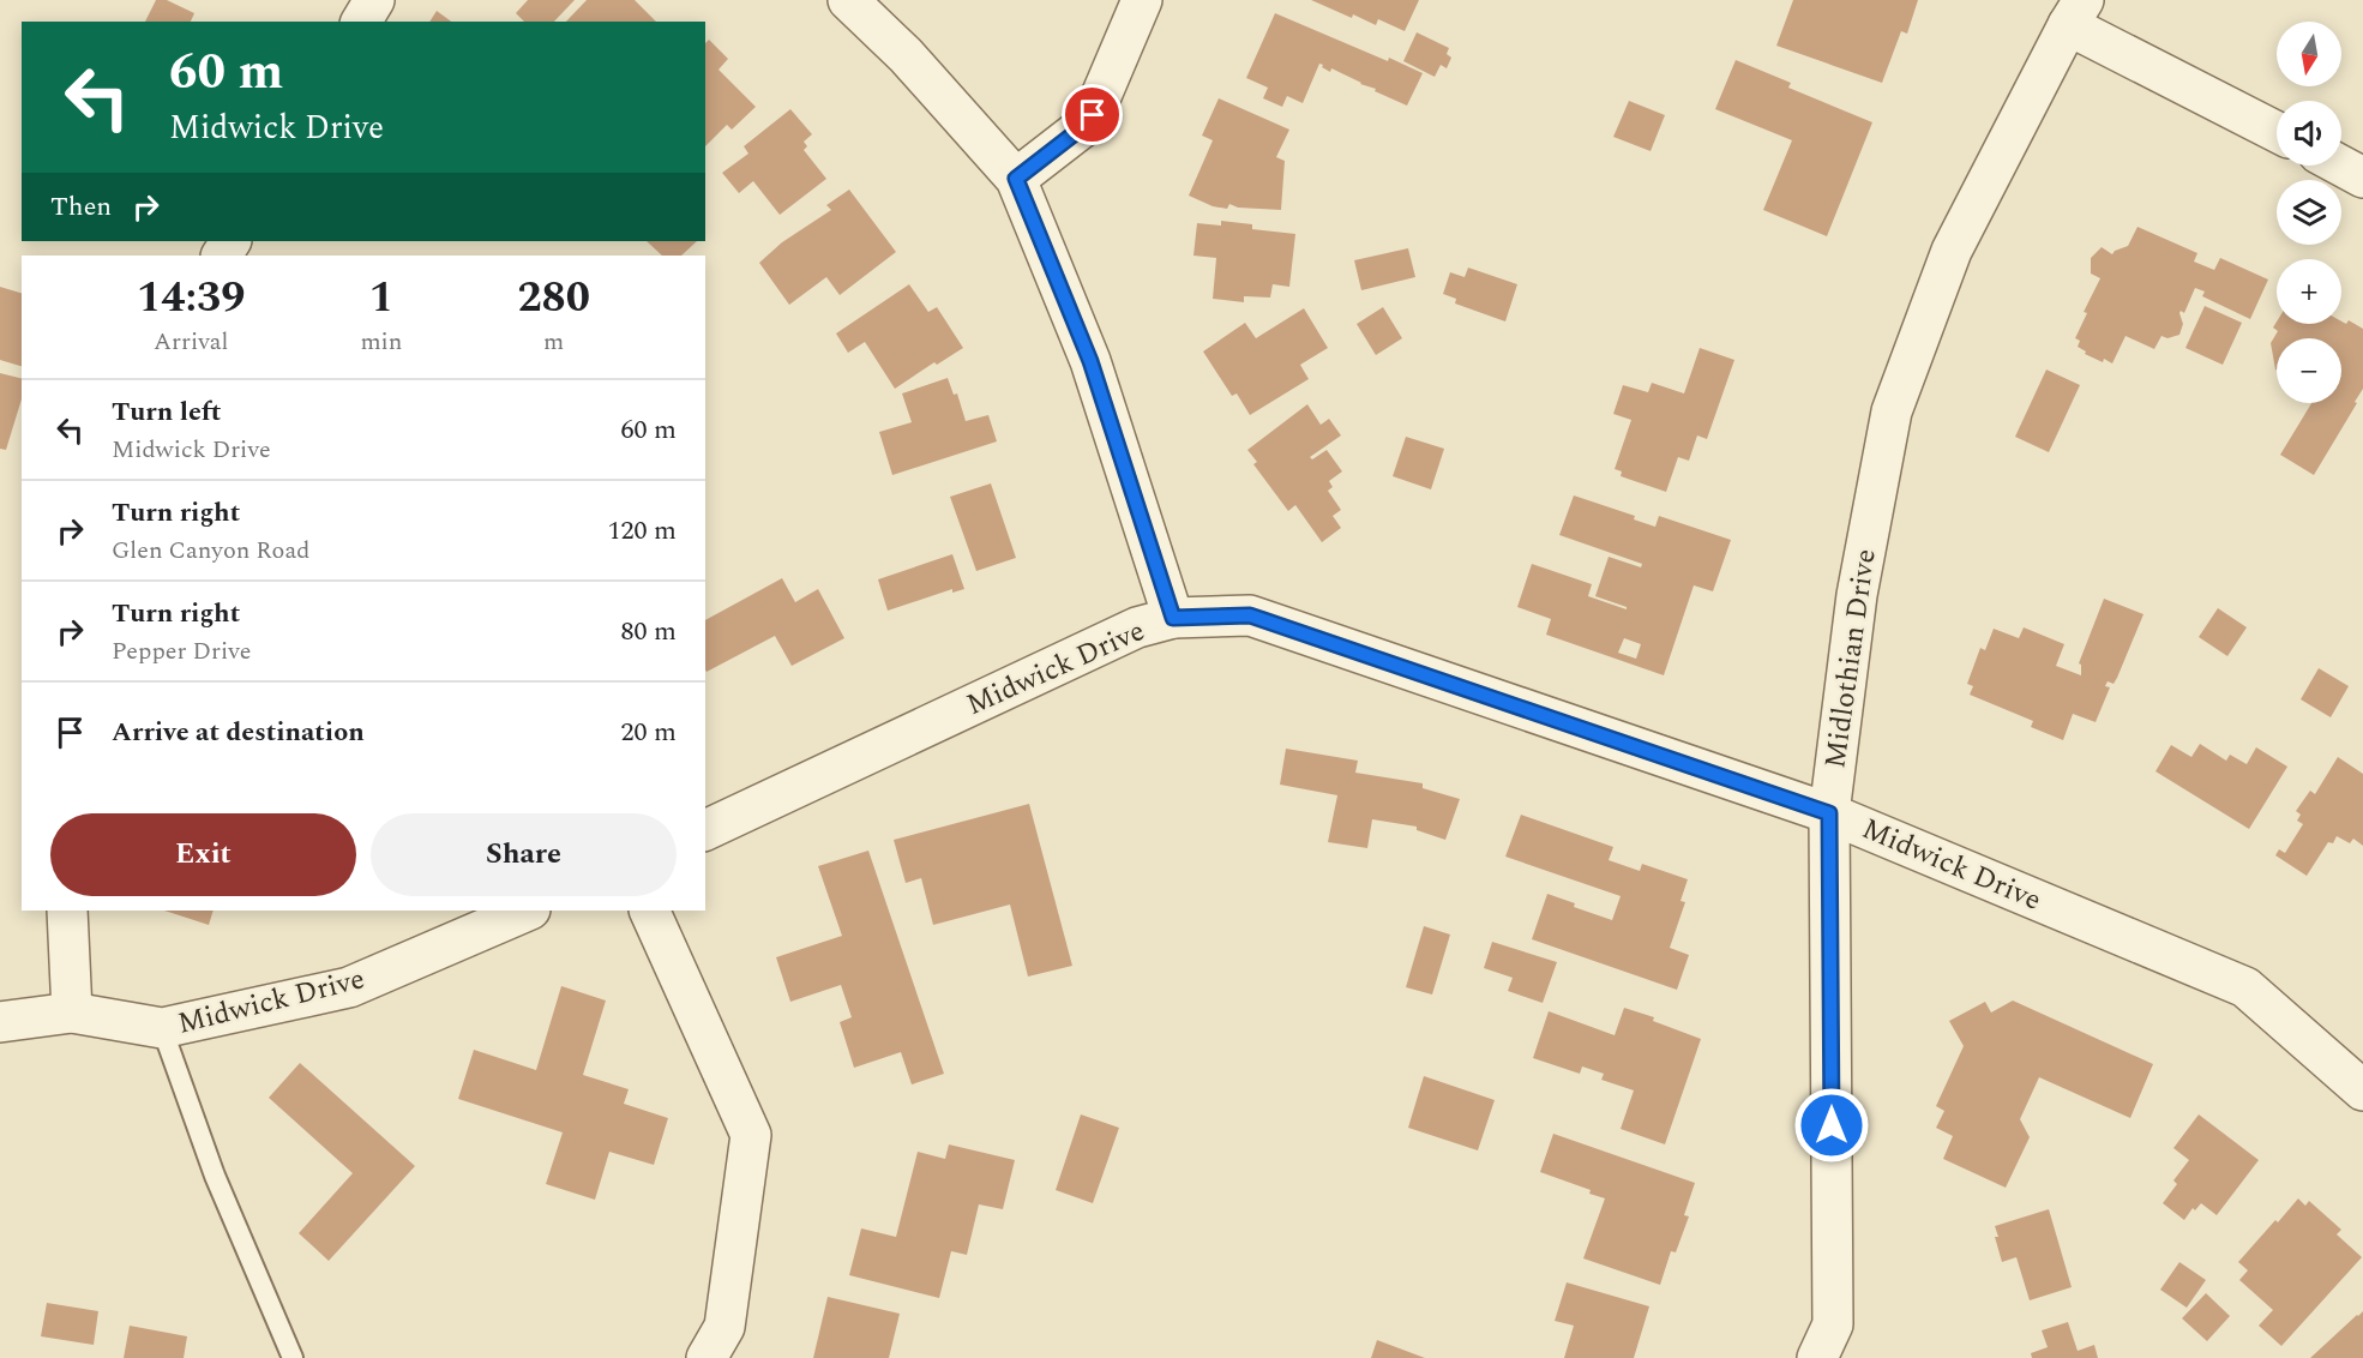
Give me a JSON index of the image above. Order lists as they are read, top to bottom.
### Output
{
  "streets": {
    "street": ["Midlothian Drive", "Midwick Drive"]
  },
  "crossings": [
    ["Midlothian Drive", "Midwick Drive"]
  ],
  "north": "bottom",
  "page": {
    "map_buttons": ["+", "−"],
    "turn": ["60 m", "Midwick Drive"],
    "then": "Then",
    "eta": [
      "14:39",
      "Arrival",
      "1",
      "min",
      "280",
      "m"
    ],
    "list": [
      {
        "name": "Turn left",
        "note": "Midwick Drive",
        "value": "60 m"
      },
      {
        "name": "Turn right",
        "note": "Glen Canyon Road",
        "value": "120 m"
      },
      {
        "name": "Turn right",
        "note": "Pepper Drive",
        "value": "80 m"
      },
      {
        "name": "Arrive at destination",
        "value": "20 m"
      }
    ],
    "buttons": ["Exit", "Share"]
  }
}
